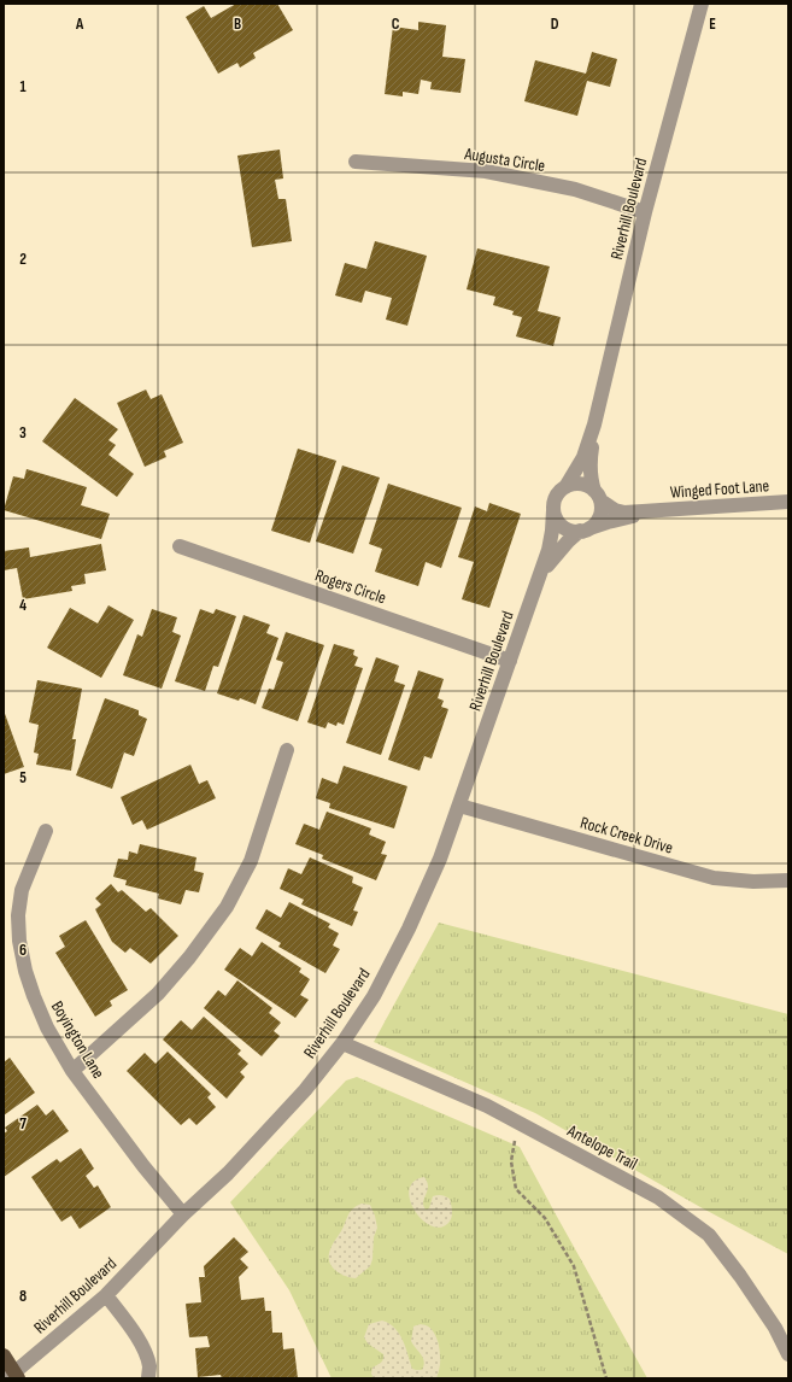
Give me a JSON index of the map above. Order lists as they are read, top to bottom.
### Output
{
  "streets": {
    "street": [
      "Augusta Circle",
      "Riverhill Boulevard",
      "Winged Foot Lane",
      "Rogers Circle",
      "Rock Creek Drive",
      "Boyington Lane",
      "Antelope Trail"
    ]
  },
  "crossings": [
    ["Augusta Circle", "Riverhill Boulevard"],
    ["Riverhill Boulevard", "Winged Foot Lane"],
    ["Riverhill Boulevard", "Rogers Circle"],
    ["Riverhill Boulevard", "Rock Creek Drive"],
    ["Riverhill Boulevard", "Boyington Lane"],
    ["Riverhill Boulevard", "Antelope Trail"]
  ],
  "grid": {
    "columns": [
      "A",
      "B",
      "C",
      "D",
      "E"
    ],
    "rows": [
      "1",
      "2",
      "3",
      "4",
      "5",
      "6",
      "7",
      "8"
    ]
  }
}
